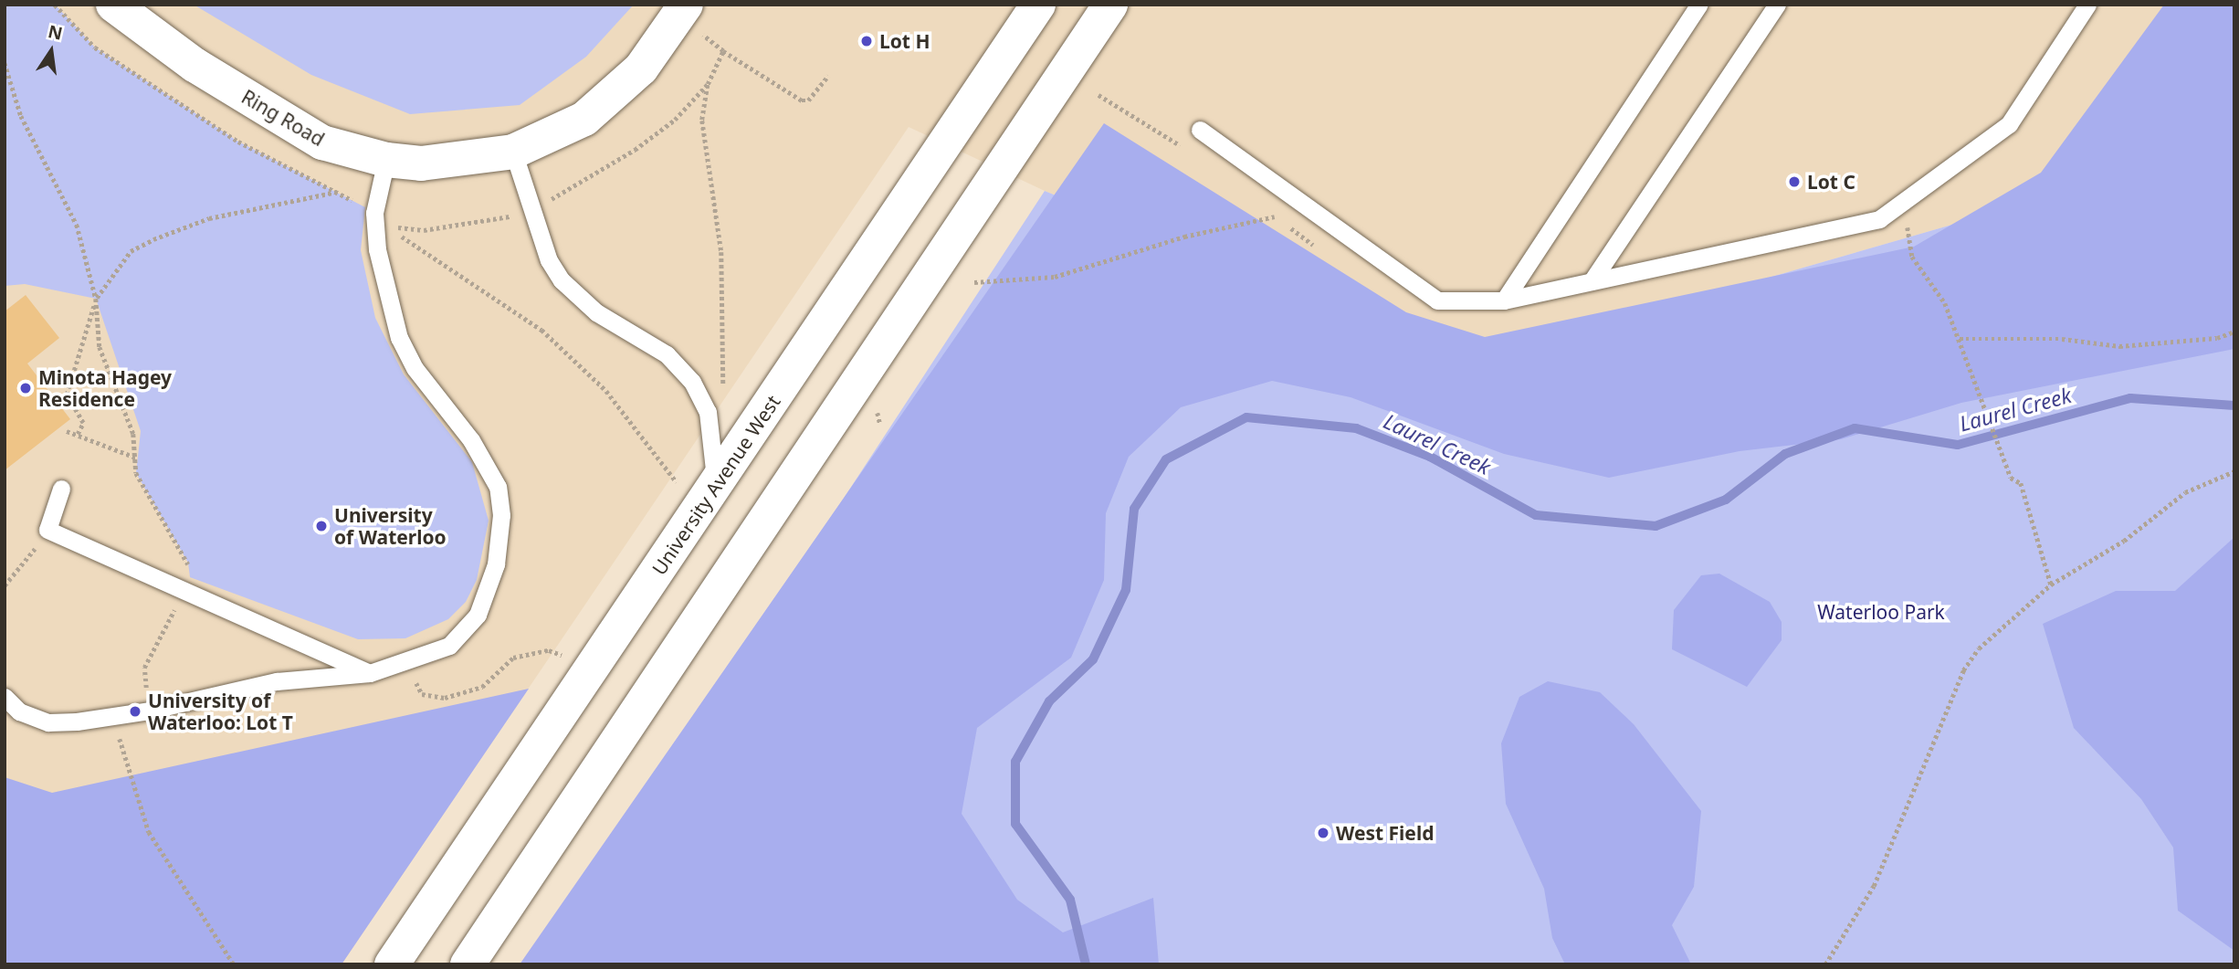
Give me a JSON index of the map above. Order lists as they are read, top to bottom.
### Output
{
  "streets": {
    "main road": ["Ring Road", "University Avenue West"]
  },
  "water": ["Laurel Creek"],
  "parks": ["Waterloo Park"],
  "places": [
    "Lot H",
    "Lot C",
    "Minota Hagey Residence",
    "University of Waterloo",
    "University of Waterloo: Lot T",
    "West Field"
  ],
  "north": "top"
}
